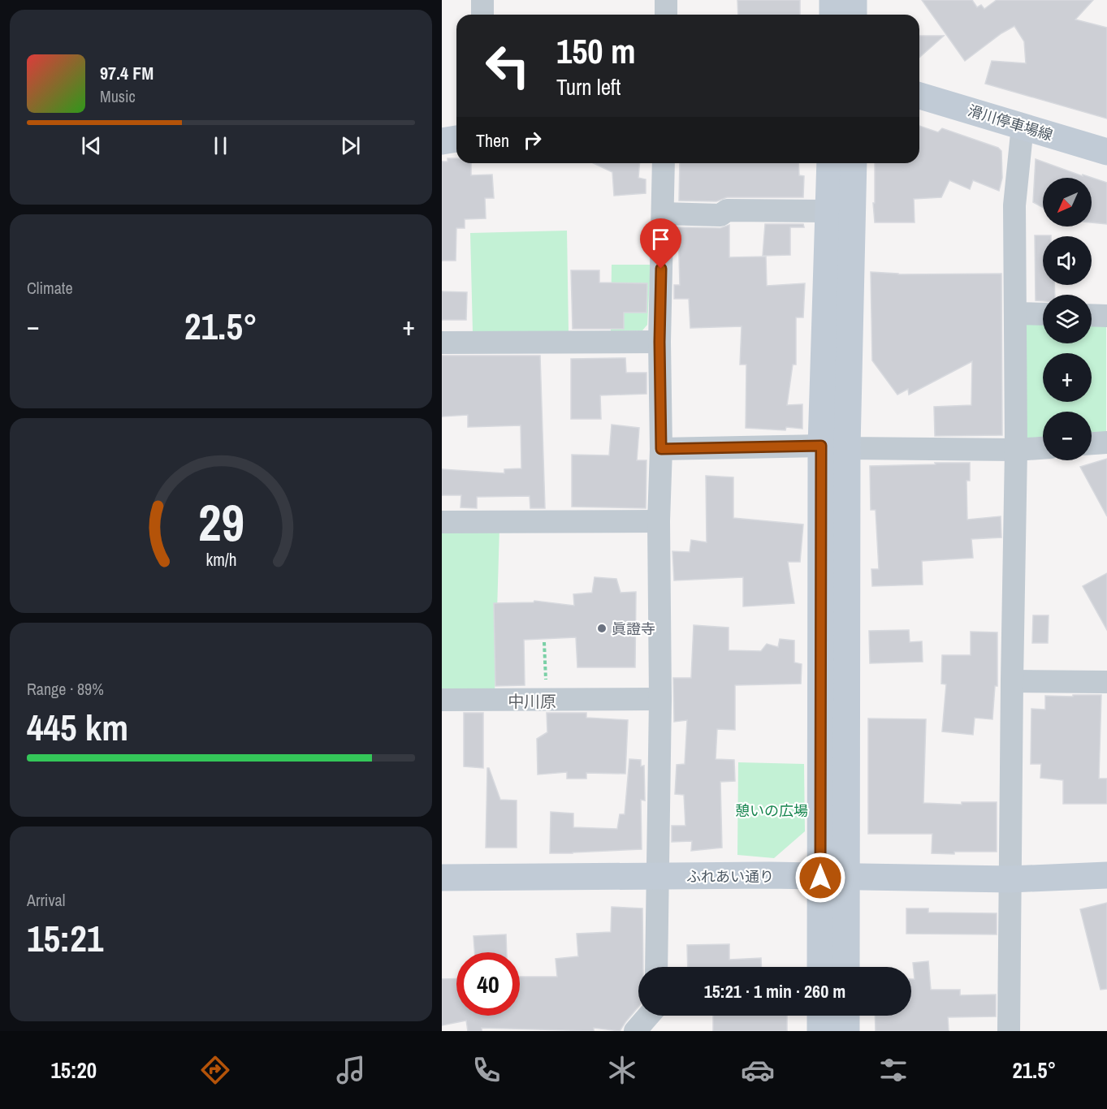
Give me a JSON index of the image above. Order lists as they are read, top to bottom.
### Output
{
  "streets": {
    "street": ["滑川停車場線", "ふれあい通り"]
  },
  "districts": ["中川原"],
  "parks": ["憩いの広場"],
  "places": ["眞證寺"],
  "north": "bottom left",
  "page": {
    "turn": ["150 m", "Turn left"],
    "song": ["97.4 FM", "Music"],
    "then": "Then",
    "map_buttons": ["+", "−"],
    "tile": [
      "Climate",
      ["Range · 89%", "445 km"],
      ["Arrival", "15:21"]
    ],
    "heat": ["−", "21.5°", "+"],
    "limit": "40",
    "trip": "15:21 · 1 min · 260 m",
    "tabs": ["15:20", "21.5°"],
    "gauge": ["29", "km/h"]
  }
}
